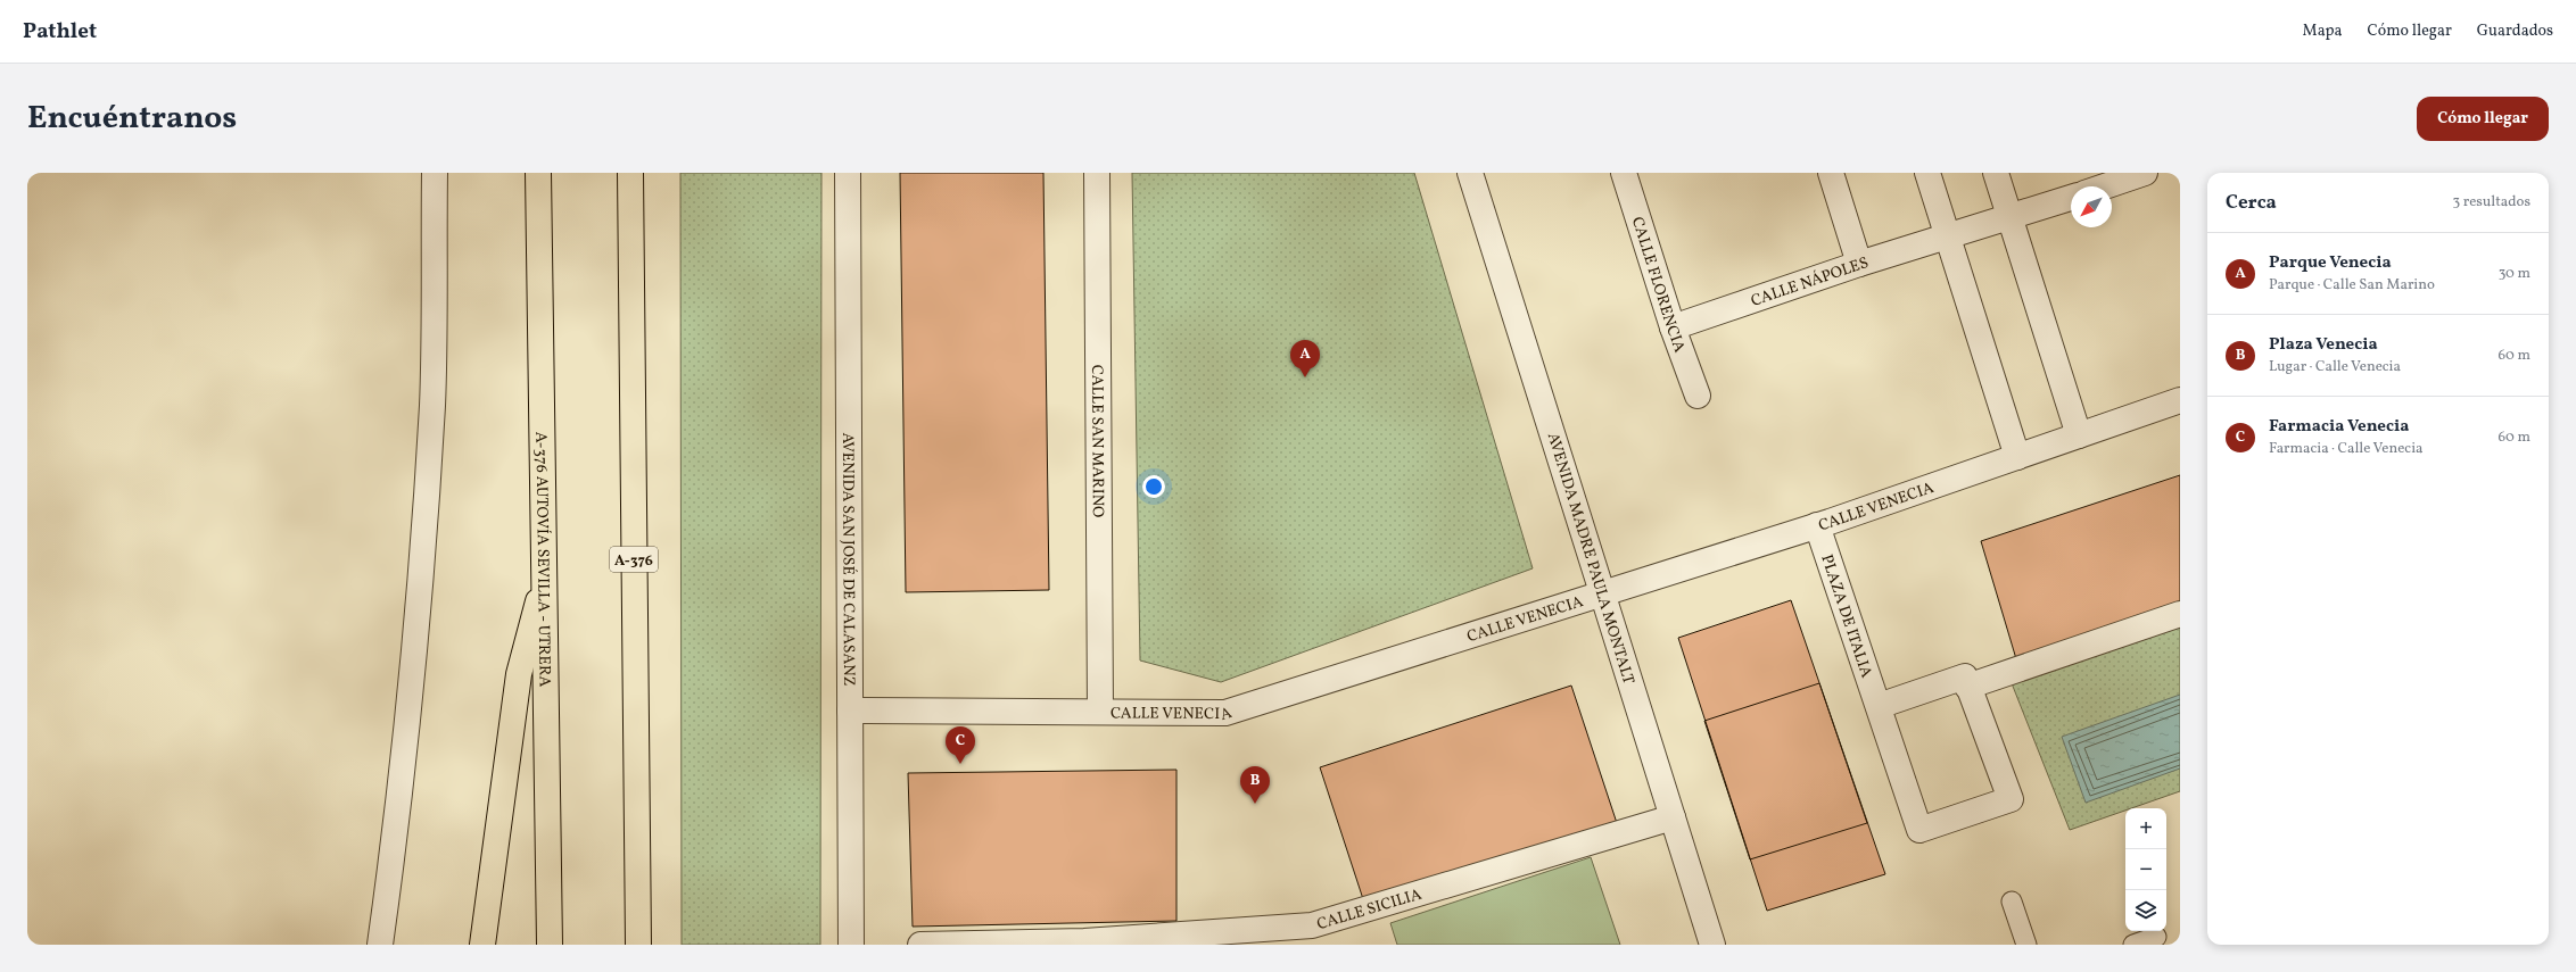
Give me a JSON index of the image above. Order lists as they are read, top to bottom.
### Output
{
  "streets": {
    "highway": ["A-376 AUTOVÍA SEVILLA - UTRERA", "A-376"],
    "street": [
      "CALLE NÁPOLES",
      "CALLE FLORENCIA",
      "CALLE SAN MARINO",
      "CALLE VENECIA",
      "AVENIDA MADRE PAULA MONTALT",
      "AVENIDA SAN JOSÉ DE CALASANZ",
      "PLAZA DE ITALIA",
      "CALLE SICILIA"
    ]
  },
  "crossings": [
    ["CALLE NÁPOLES", "CALLE FLORENCIA"],
    ["CALLE SAN MARINO", "CALLE VENECIA"],
    ["CALLE VENECIA", "AVENIDA MADRE PAULA MONTALT"],
    ["CALLE VENECIA", "AVENIDA SAN JOSÉ DE CALASANZ"],
    ["CALLE VENECIA", "PLAZA DE ITALIA"],
    ["AVENIDA MADRE PAULA MONTALT", "CALLE SICILIA"]
  ],
  "north": "bottom left",
  "page": {
    "header": "Pathlet",
    "nav": ["Mapa", "Cómo llegar", "Guardados"],
    "title": "Encuéntranos",
    "buttons": "Cómo llegar",
    "heading": ["Cerca", "3 resultados"],
    "list": [
      {
        "mark": "A",
        "name": "Parque Venecia",
        "note": "Parque · Calle San Marino",
        "value": "30 m"
      },
      {
        "mark": "B",
        "name": "Plaza Venecia",
        "note": "Lugar · Calle Venecia",
        "value": "60 m"
      },
      {
        "mark": "C",
        "name": "Farmacia Venecia",
        "note": "Farmacia · Calle Venecia",
        "value": "60 m"
      }
    ],
    "pins": ["A", "C", "B"],
    "map_buttons": ["+", "−"]
  }
}
